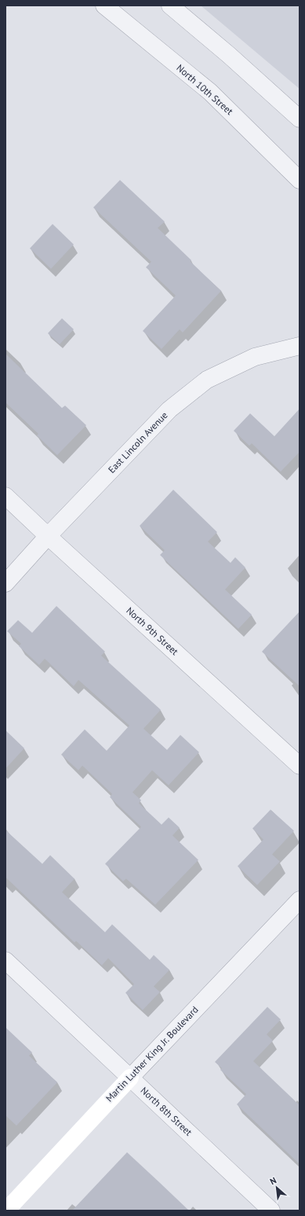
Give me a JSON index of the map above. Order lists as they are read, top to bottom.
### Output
{
  "streets": {
    "main road": ["Martin Luther King Jr. Boulevard"],
    "street": [
      "North 10th Street",
      "East Lincoln Avenue",
      "North 9th Street",
      "North 8th Street"
    ]
  },
  "crossings": [
    ["East Lincoln Avenue", "North 9th Street"],
    ["Martin Luther King Jr. Boulevard", "North 8th Street"]
  ],
  "north": "top left"
}
